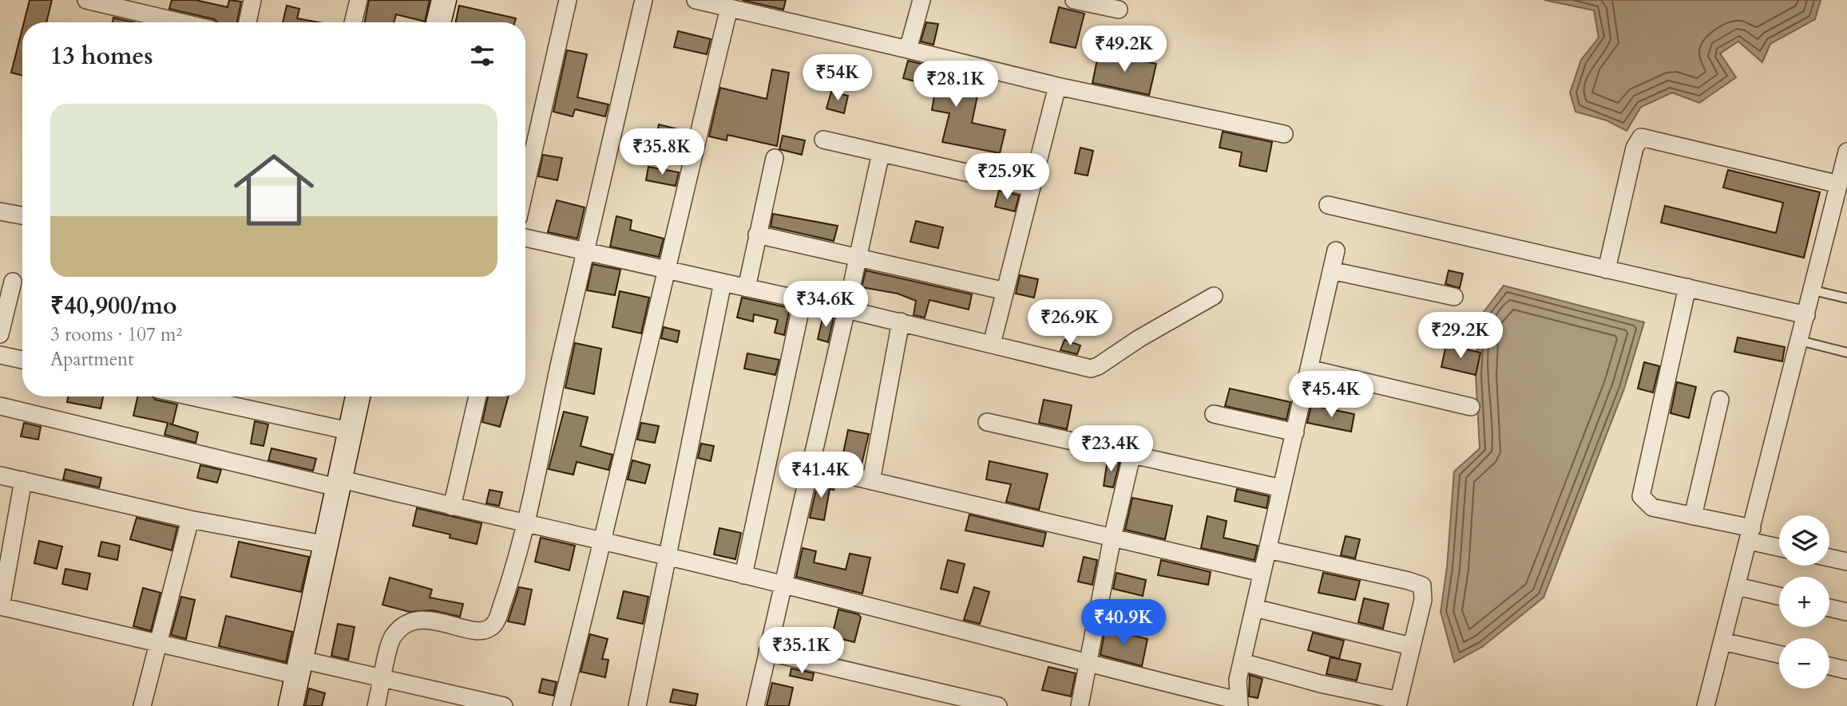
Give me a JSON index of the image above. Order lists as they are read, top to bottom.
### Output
{
  "page": {
    "heading": "13 homes",
    "price": [
      "₹49.2K",
      "₹54K",
      "₹28.1K",
      "₹35.8K",
      "₹25.9K",
      "₹34.6K",
      "₹26.9K",
      "₹29.2K",
      "₹45.4K",
      "₹23.4K",
      "₹41.4K",
      "₹40.9K",
      "₹35.1K"
    ],
    "list": [
      {
        "name": "₹40,900/mo",
        "note": "3 rooms · 107 m² · Apartment"
      }
    ],
    "map_buttons": ["+", "−"]
  }
}
